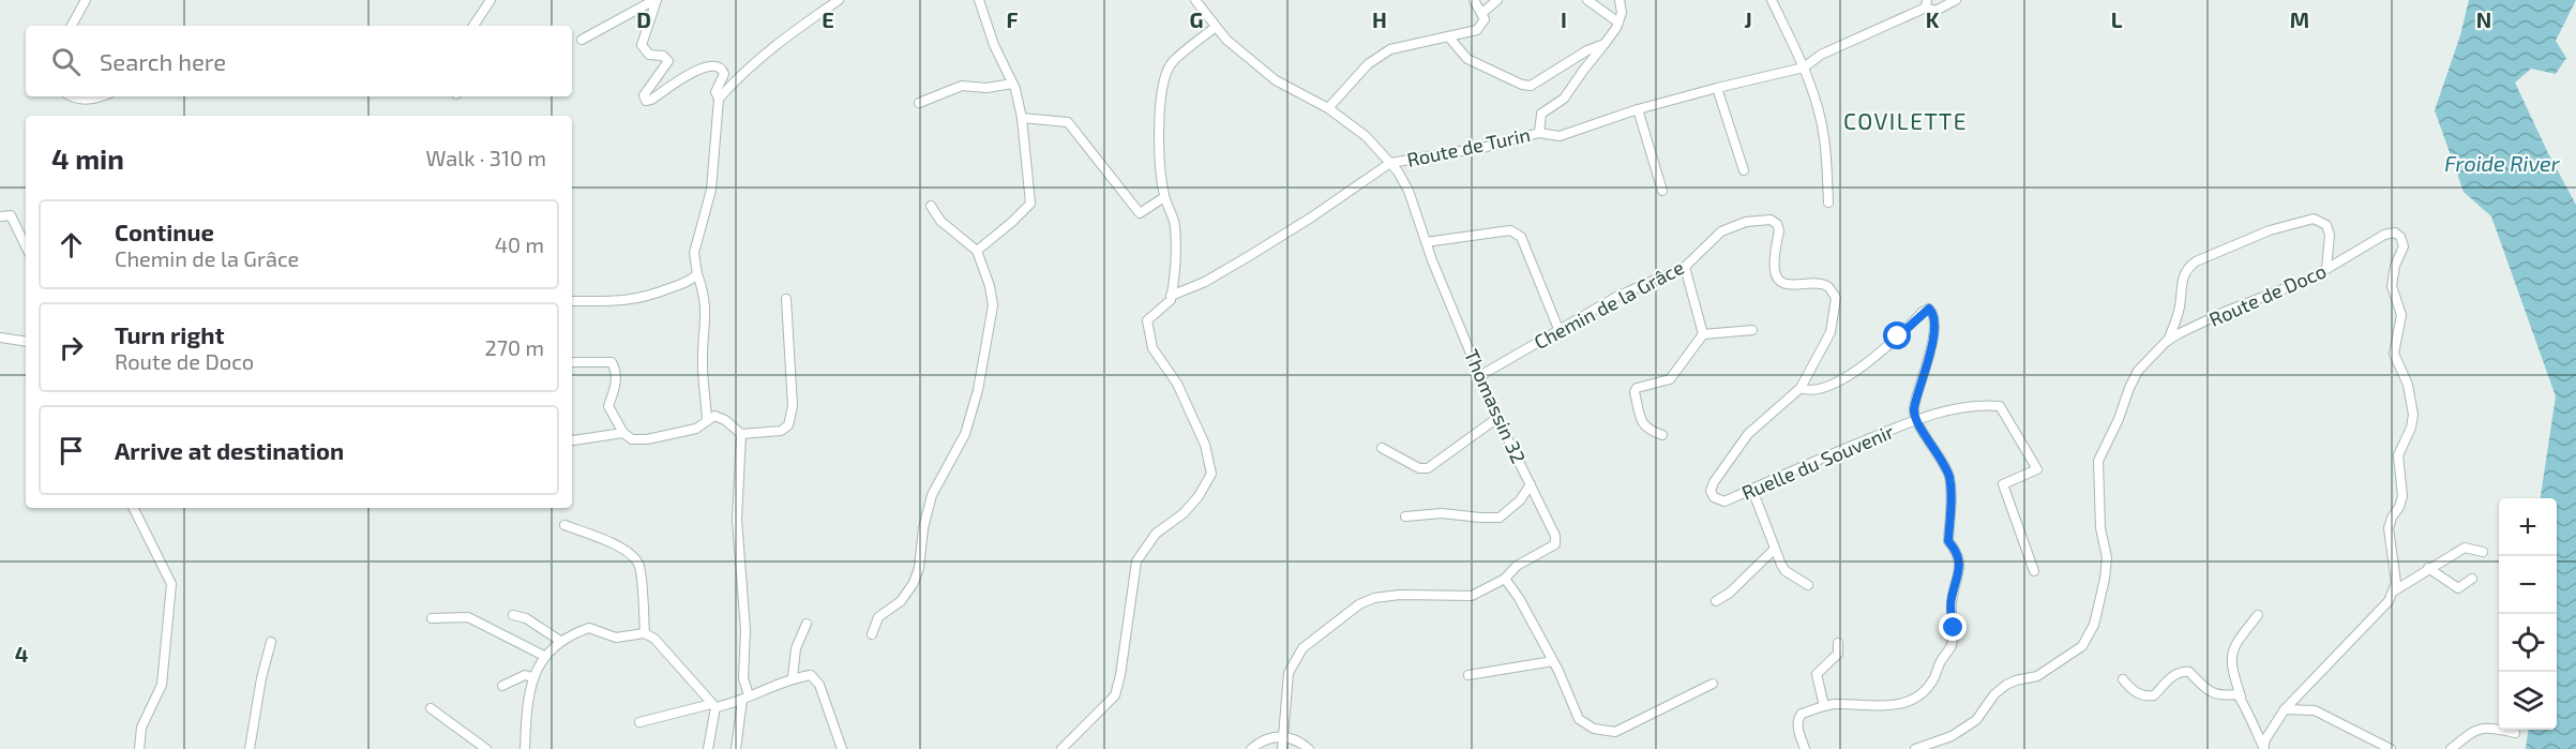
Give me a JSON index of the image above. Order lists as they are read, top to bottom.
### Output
{
  "streets": {
    "street": [
      "Route de Turin",
      "Route de Doco",
      "Chemin de la Grâce",
      "Thomassin 32",
      "Ruelle du Souvenir"
    ]
  },
  "crossings": [
    ["Route de Turin", "Thomassin 32"],
    ["Chemin de la Grâce", "Thomassin 32"],
    ["Chemin de la Grâce", "Ruelle du Souvenir"]
  ],
  "districts": ["COVILETTE"],
  "water": ["Froide River"],
  "page": {
    "search": "Search here",
    "heading": ["4 min", "Walk · 310 m"],
    "list": [
      ["Continue", "Chemin de la Grâce", "40 m"],
      ["Turn right", "Route de Doco", "270 m"],
      "Arrive at destination"
    ],
    "map_buttons": ["+", "−"]
  },
  "grid": {
    "columns": [
      "D",
      "E",
      "F",
      "G",
      "H",
      "I",
      "J",
      "K",
      "L",
      "M",
      "N"
    ],
    "rows": ["4"]
  }
}
